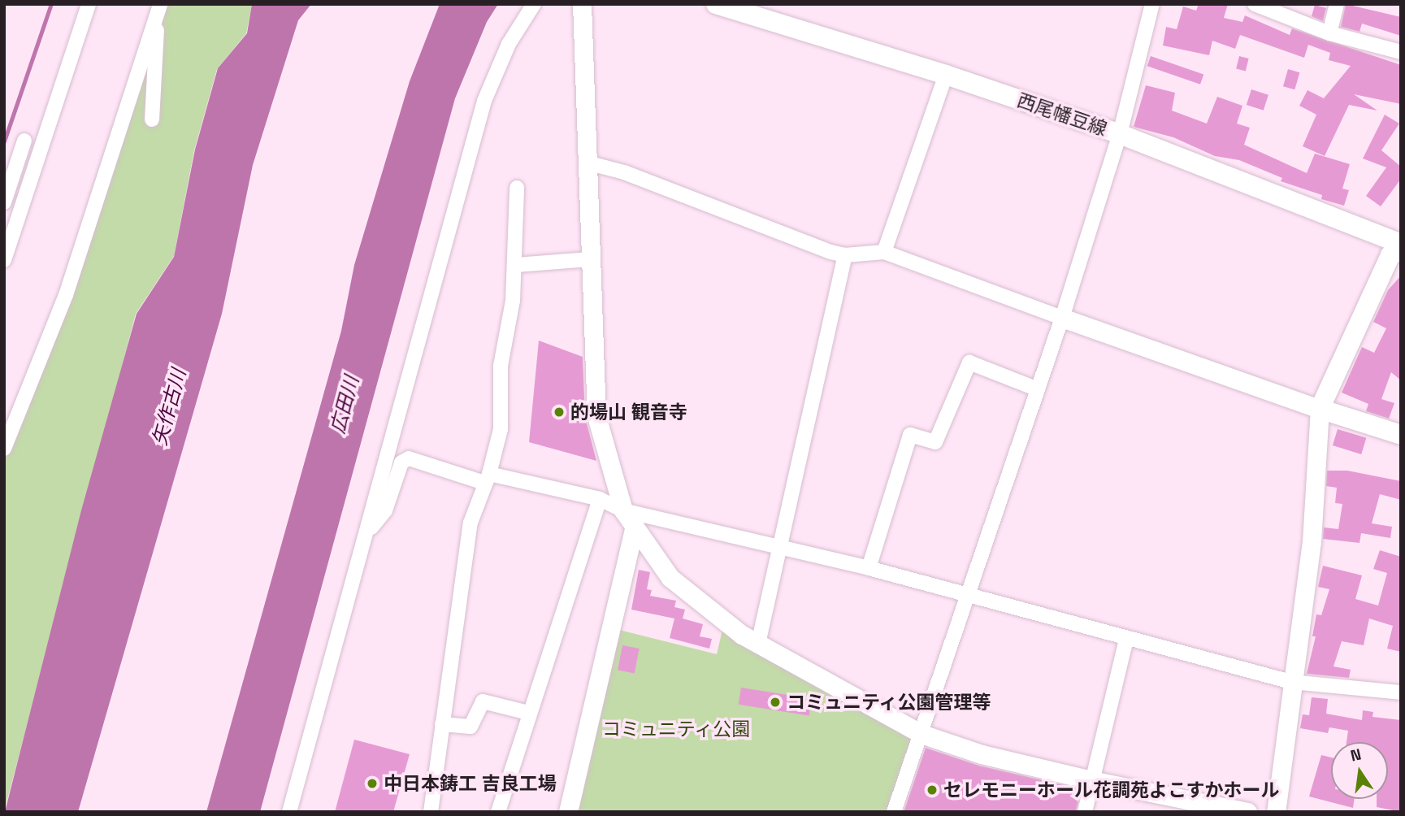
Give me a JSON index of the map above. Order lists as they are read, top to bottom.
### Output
{
  "streets": {
    "main road": ["西尾幡豆線"]
  },
  "water": ["広田川", "矢作古川"],
  "parks": ["コミュニティ公園"],
  "places": [
    "的場山 観音寺",
    "コミュニティ公園管理等",
    "中日本鋳工 吉良工場",
    "セレモニーホール花調苑よこすかホール"
  ],
  "north": "top"
}
